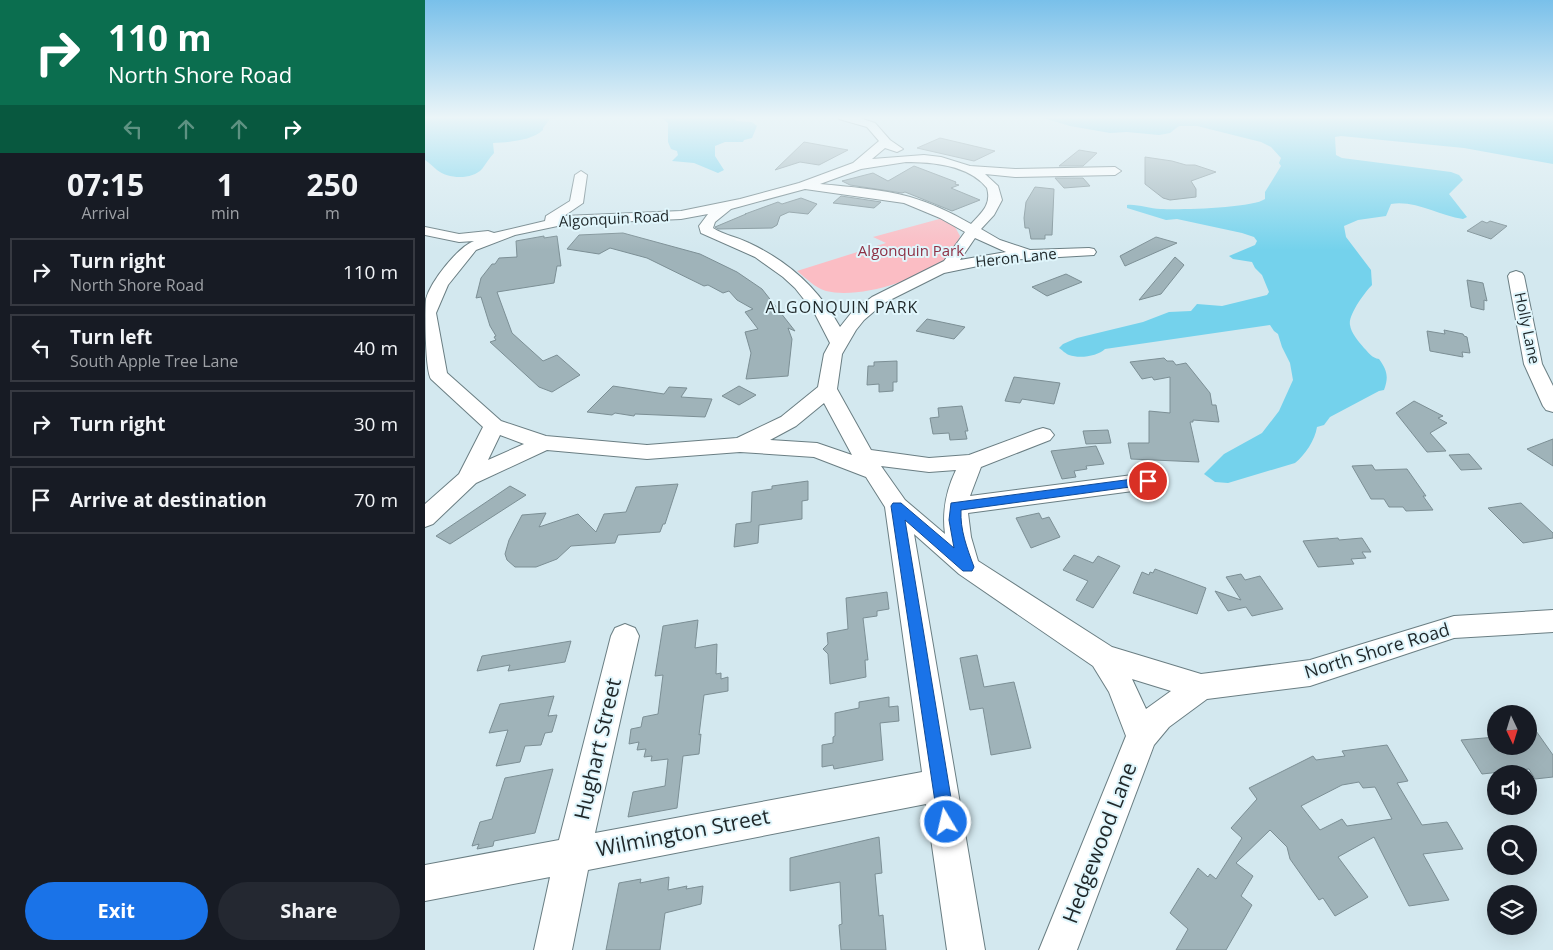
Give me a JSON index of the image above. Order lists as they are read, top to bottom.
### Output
{
  "streets": {
    "street": [
      "Algonquin Road",
      "Heron Lane",
      "Holly Lane",
      "North Shore Road",
      "Hughart Street",
      "Wilmington Street",
      "Hedgewood Lane"
    ]
  },
  "crossings": [
    ["Algonquin Road", "North Shore Road"],
    ["North Shore Road", "Hedgewood Lane"],
    ["Hughart Street", "Wilmington Street"]
  ],
  "districts": ["ALGONQUIN PARK"],
  "parks": ["Algonquin Park"],
  "north": "bottom",
  "page": {
    "turn": ["110 m", "North Shore Road"],
    "eta": [
      "07:15",
      "Arrival",
      "1",
      "min",
      "250",
      "m"
    ],
    "list": [
      {
        "name": "Turn right",
        "note": "North Shore Road",
        "value": "110 m"
      },
      {
        "name": "Turn left",
        "note": "South Apple Tree Lane",
        "value": "40 m"
      },
      {
        "name": "Turn right",
        "value": "30 m"
      },
      {
        "name": "Arrive at destination",
        "value": "70 m"
      }
    ],
    "buttons": ["Exit", "Share"]
  }
}
